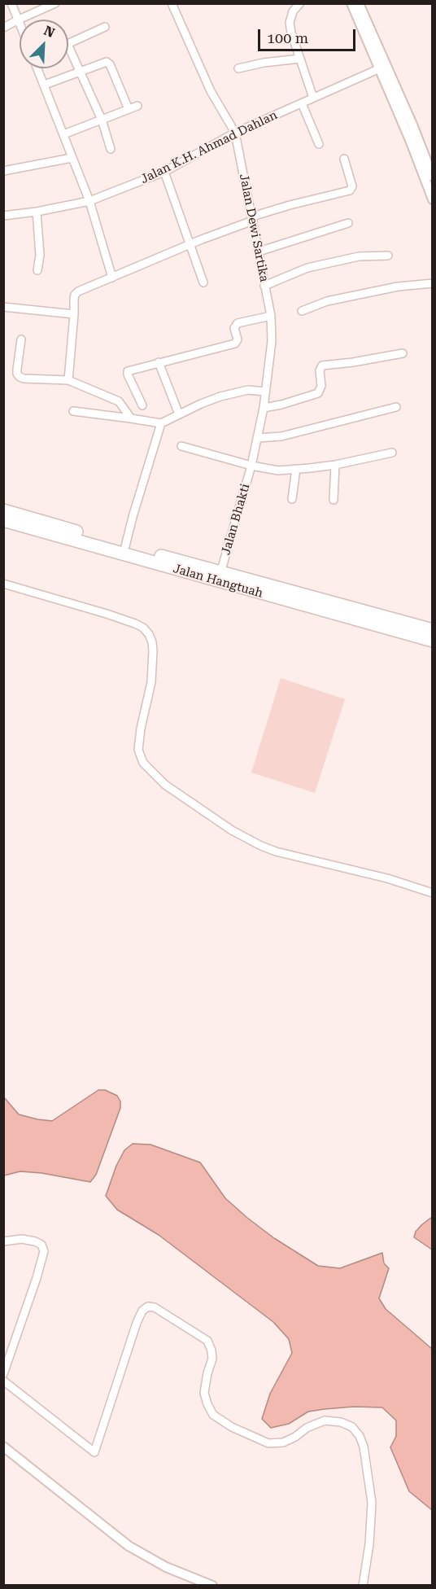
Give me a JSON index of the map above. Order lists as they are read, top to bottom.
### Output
{
  "streets": {
    "highway": ["Jalan Hangtuah"],
    "street": ["Jalan K.H. Ahmad Dahlan", "Jalan Dewi Sartika", "Jalan Bhakti"]
  },
  "crossings": [
    ["Jalan K.H. Ahmad Dahlan", "Jalan Dewi Sartika"],
    ["Jalan Dewi Sartika", "Jalan Bhakti"],
    ["Jalan Bhakti", "Jalan Hangtuah"]
  ],
  "scale_bar": "100 m",
  "north": "top right"
}
